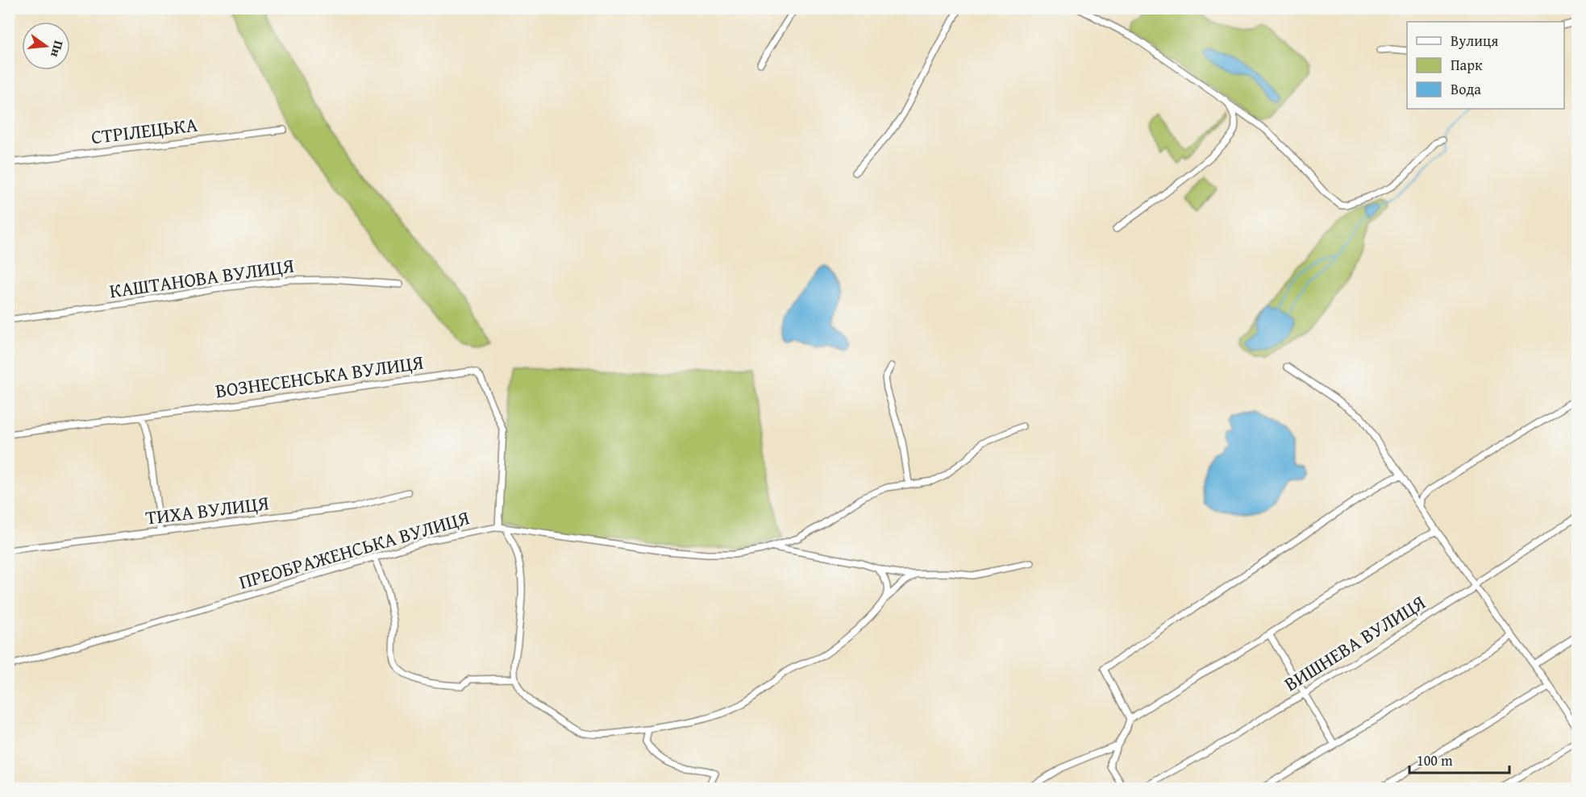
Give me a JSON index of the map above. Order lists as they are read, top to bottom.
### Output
{
  "streets": {
    "street": [
      "СТРІЛЕЦЬКА",
      "КАШТАНОВА ВУЛИЦЯ",
      "ВОЗНЕСЕНСЬКА ВУЛИЦЯ",
      "ТИХА ВУЛИЦЯ",
      "ПРЕОБРАЖЕНСЬКА ВУЛИЦЯ",
      "ВИШНЕВА ВУЛИЦЯ"
    ]
  },
  "crossings": [
    ["ВОЗНЕСЕНСЬКА ВУЛИЦЯ", "ПРЕОБРАЖЕНСЬКА ВУЛИЦЯ"]
  ],
  "legend": ["Вулиця", "Парк", "Вода"],
  "scale_bar": "100 m",
  "north": "right"
}
